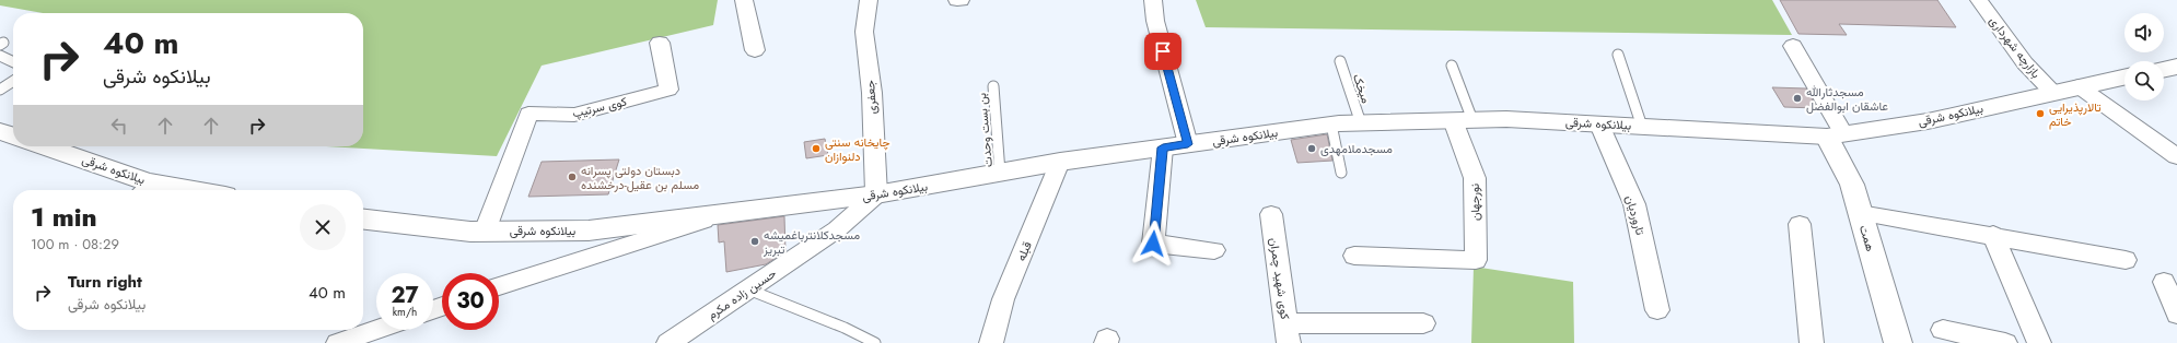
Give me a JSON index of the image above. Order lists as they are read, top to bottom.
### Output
{
  "streets": {
    "main road": ["بیلانکوه شرقی", "همت"],
    "street": [
      "بازارچه شهرداری",
      "جعفری",
      "کوی سرتیپ",
      "نورجهان",
      "تاروردیان",
      "قبله",
      "کوی شهید چمران",
      "حسین زاده مکرم"
    ],
    "lane": ["میخک", "بن بست وحدت"]
  },
  "crossings": [
    ["بازارچه شهرداری", "بیلانکوه شرقی"],
    ["میخک", "بیلانکوه شرقی"],
    ["جعفری", "بیلانکوه شرقی"],
    ["جعفری", "حسین زاده مکرم"],
    ["کوی سرتیپ", "بیلانکوه شرقی"],
    ["بیلانکوه شرقی", "بن بست وحدت"],
    ["بیلانکوه شرقی", "نورجهان"],
    ["بیلانکوه شرقی", "تاروردیان"],
    ["بیلانکوه شرقی", "همت"],
    ["بیلانکوه شرقی", "قبله"],
    ["بیلانکوه شرقی", "حسین زاده مکرم"]
  ],
  "places": [
    "مسجدثارالله عاشقان ابوالفضل",
    "تالارپذیرایی خاتم",
    "چایخانه سنتی دلنوازان",
    "مسجدملامهدی",
    "دبستان دولتی پسرانه مسلم بن عقیل-درخشنده",
    "مسجدکلانترباغمیشه تبریز"
  ],
  "page": {
    "turn": ["40 m", "بیلانکوه شرقی"],
    "heading": ["1 min", "100 m · 08:29"],
    "list": [
      {
        "name": "Turn right",
        "note": "بیلانکوه شرقی",
        "value": "40 m"
      }
    ],
    "speed": "27 km/h",
    "limit": "30"
  }
}
